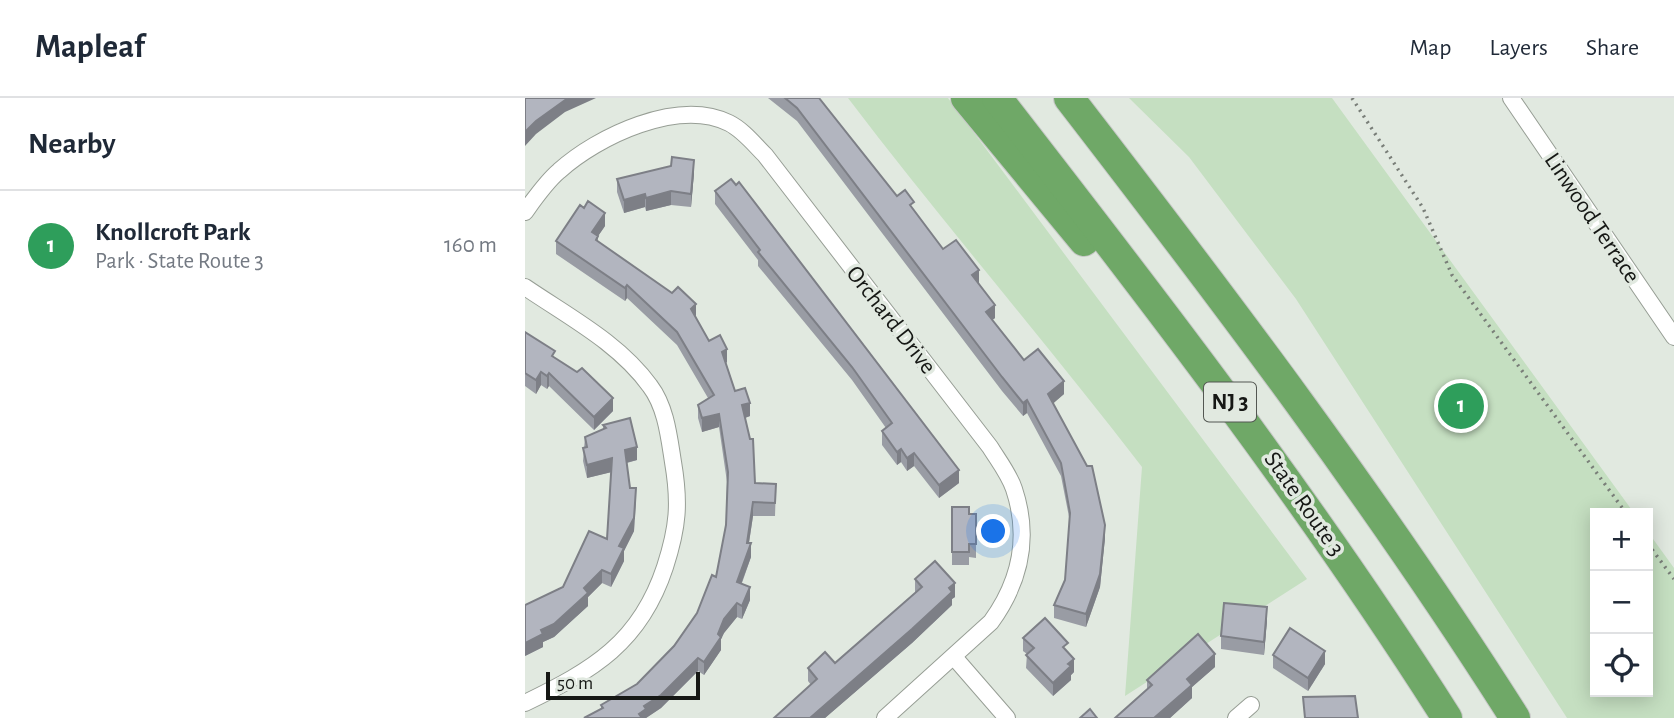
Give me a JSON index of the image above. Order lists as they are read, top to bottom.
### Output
{
  "streets": {
    "highway": ["NJ 3", "State Route 3"],
    "street": ["Linwood Terrace", "Orchard Drive"]
  },
  "scale_bar": "50 m",
  "page": {
    "header": "Mapleaf",
    "nav": ["Map", "Layers", "Share"],
    "heading": "Nearby",
    "list": [
      {
        "mark": "1",
        "name": "Knollcroft Park",
        "note": "Park · State Route 3",
        "value": "160 m"
      }
    ],
    "pins": "1",
    "map_buttons": ["+", "−"],
    "scale": "50 m"
  }
}
